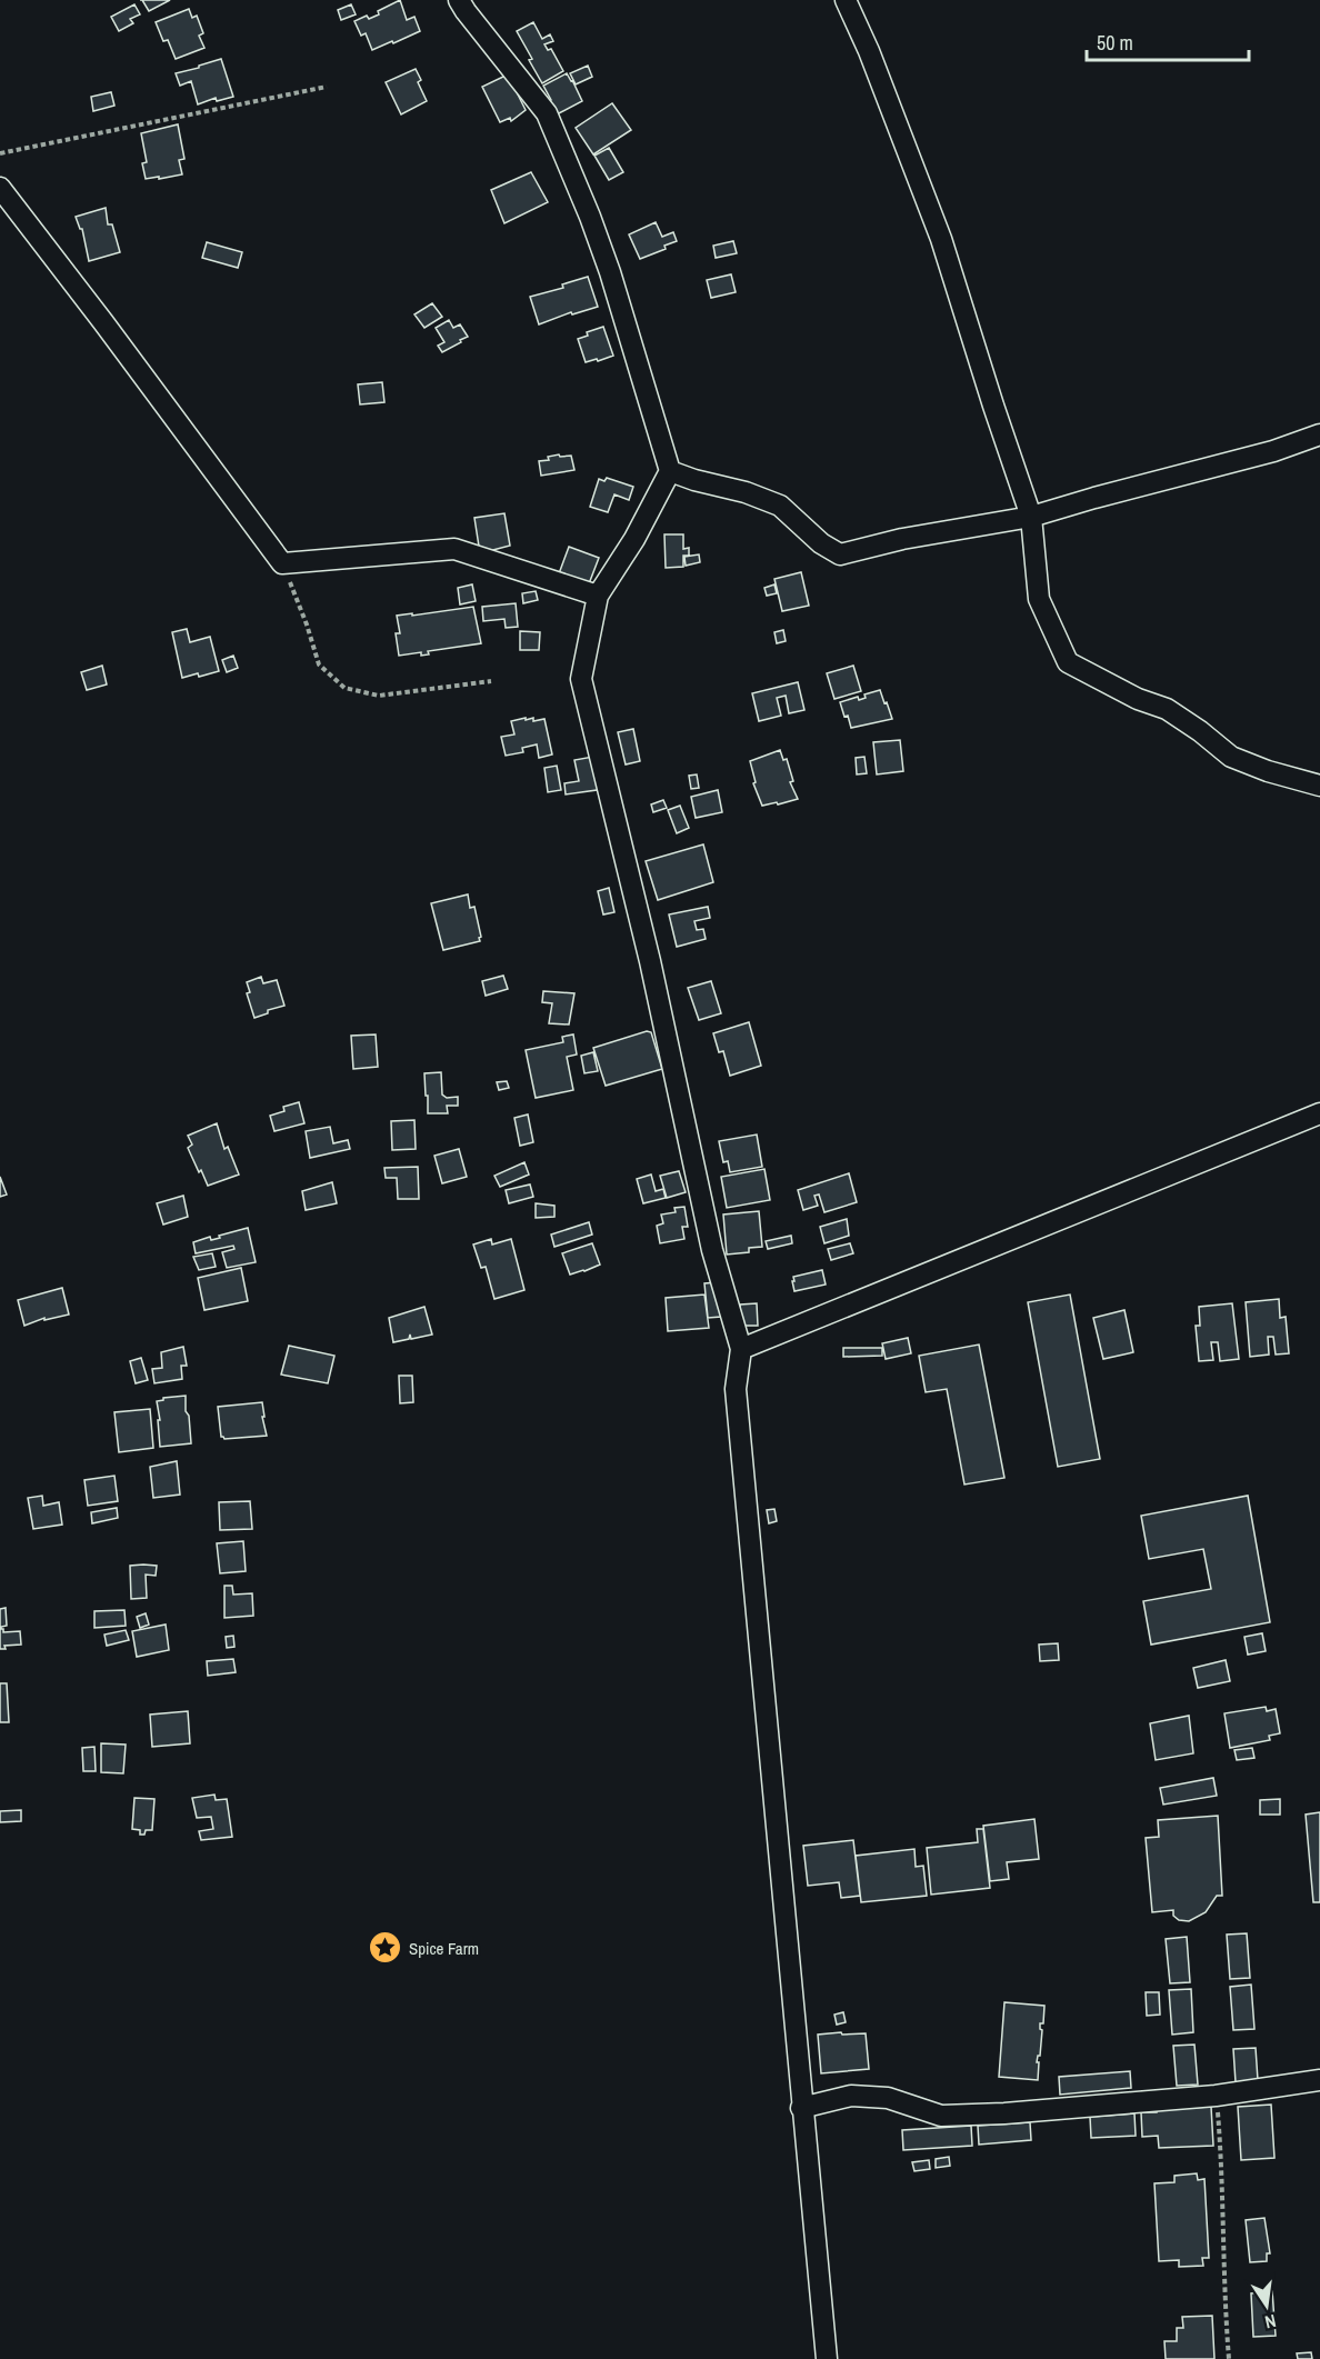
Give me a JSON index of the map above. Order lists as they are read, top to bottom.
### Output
{
  "places": {
    "place": ["Spice Farm"]
  },
  "scale_bar": "50 m",
  "north": "bottom"
}
